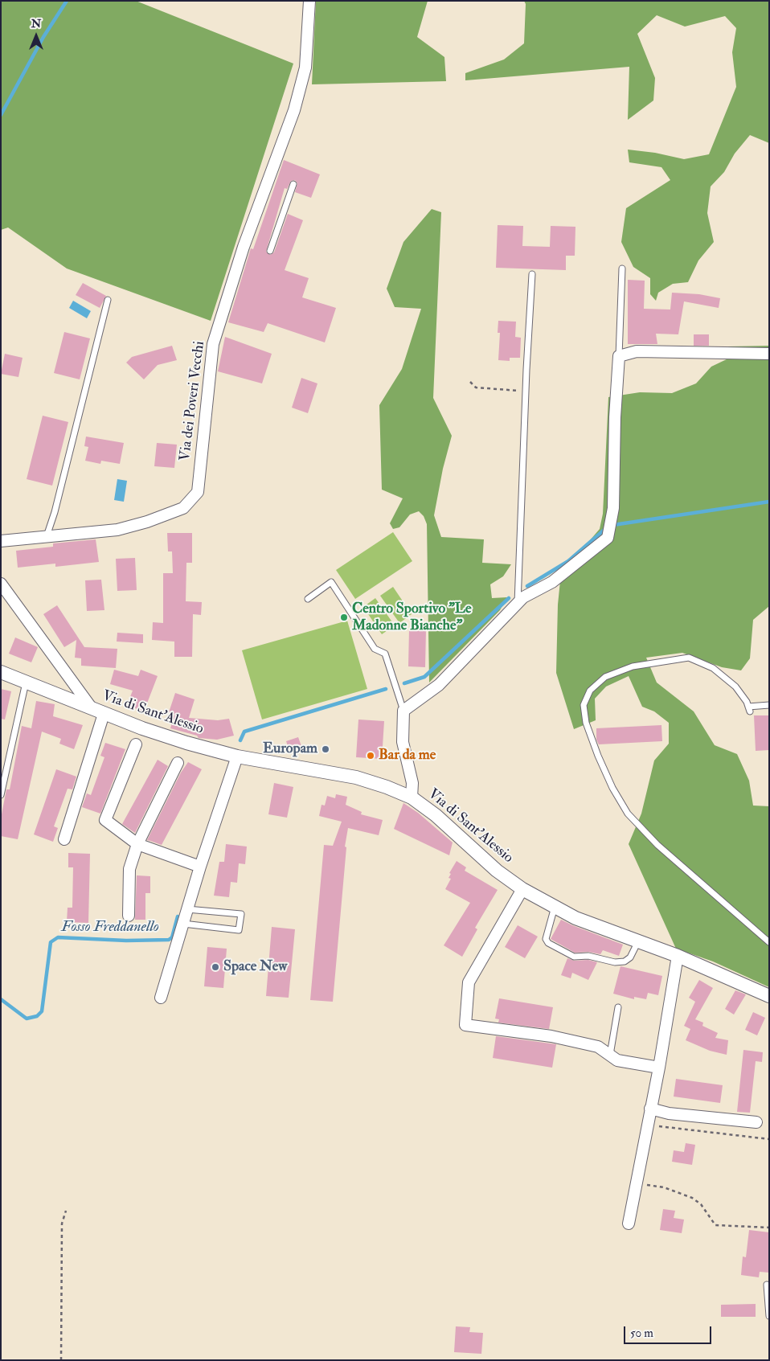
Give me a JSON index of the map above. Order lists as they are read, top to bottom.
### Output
{
  "streets": {
    "street": ["Via dei Poveri Vecchi", "Via di Sant'Alessio"]
  },
  "water": ["Fosso Freddanello"],
  "places": [
    "Centro Sportivo \"Le Madonne Bianche\"",
    "Europam",
    "Bar da me",
    "Space New"
  ],
  "scale_bar": "50 m",
  "north": "top"
}
